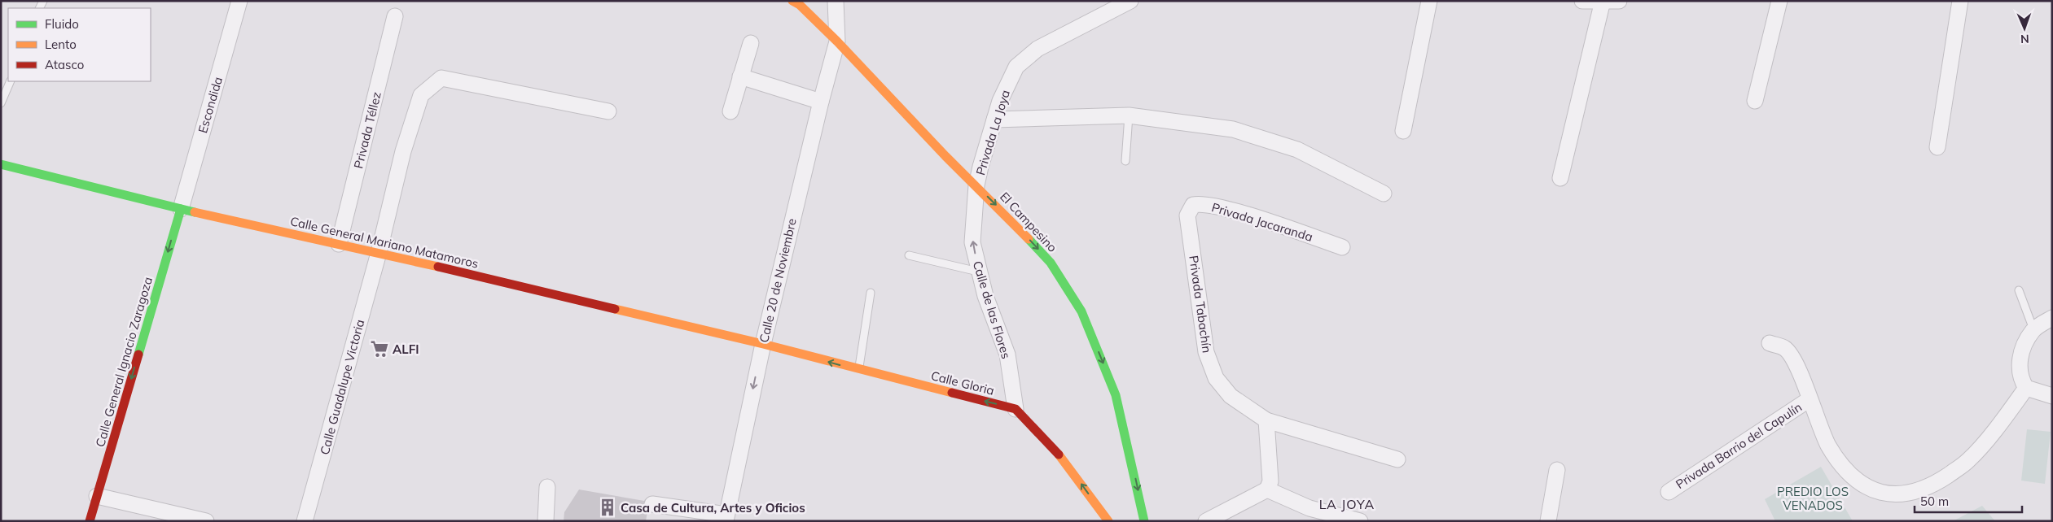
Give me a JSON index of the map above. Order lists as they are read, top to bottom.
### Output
{
  "streets": {
    "main road": [
      "El Campesino",
      "Calle General Mariano Matamoros",
      "Calle General Ignacio Zaragoza",
      "Calle Gloria"
    ],
    "street": [
      "Escondida",
      "Privada Téllez",
      "Privada La Joya",
      "Privada Jacaranda",
      "Calle 20 de Noviembre",
      "Privada Tabachín",
      "Calle de las Flores",
      "Calle Guadalupe Victoria",
      "Privada Barrio del Capulín"
    ]
  },
  "crossings": [
    ["Escondida", "Calle General Mariano Matamoros"],
    ["Escondida", "Calle General Ignacio Zaragoza"],
    ["Privada Téllez", "Calle General Mariano Matamoros"],
    ["Privada La Joya", "El Campesino"],
    ["Privada La Joya", "Calle de las Flores"],
    ["El Campesino", "Calle 20 de Noviembre"],
    ["El Campesino", "Calle de las Flores"],
    ["Privada Jacaranda", "Privada Tabachín"],
    ["Calle General Mariano Matamoros", "Calle 20 de Noviembre"],
    ["Calle General Mariano Matamoros", "Calle General Ignacio Zaragoza"],
    ["Calle General Mariano Matamoros", "Calle Gloria"],
    ["Calle General Mariano Matamoros", "Calle Guadalupe Victoria"],
    ["Calle 20 de Noviembre", "Calle Gloria"],
    ["Calle de las Flores", "Calle Gloria"]
  ],
  "one_way": [
    "El Campesino",
    "Calle de las Flores",
    "Calle General Ignacio Zaragoza",
    "Calle Gloria"
  ],
  "districts": ["LA JOYA"],
  "parks": ["PREDIO LOS VENADOS"],
  "places": {
    "supermarket": ["ALFI"],
    "building": ["Casa de Cultura, Artes y Oficios"]
  },
  "legend": ["Fluido", "Lento", "Atasco"],
  "scale_bar": "50 m",
  "north": "bottom"
}
